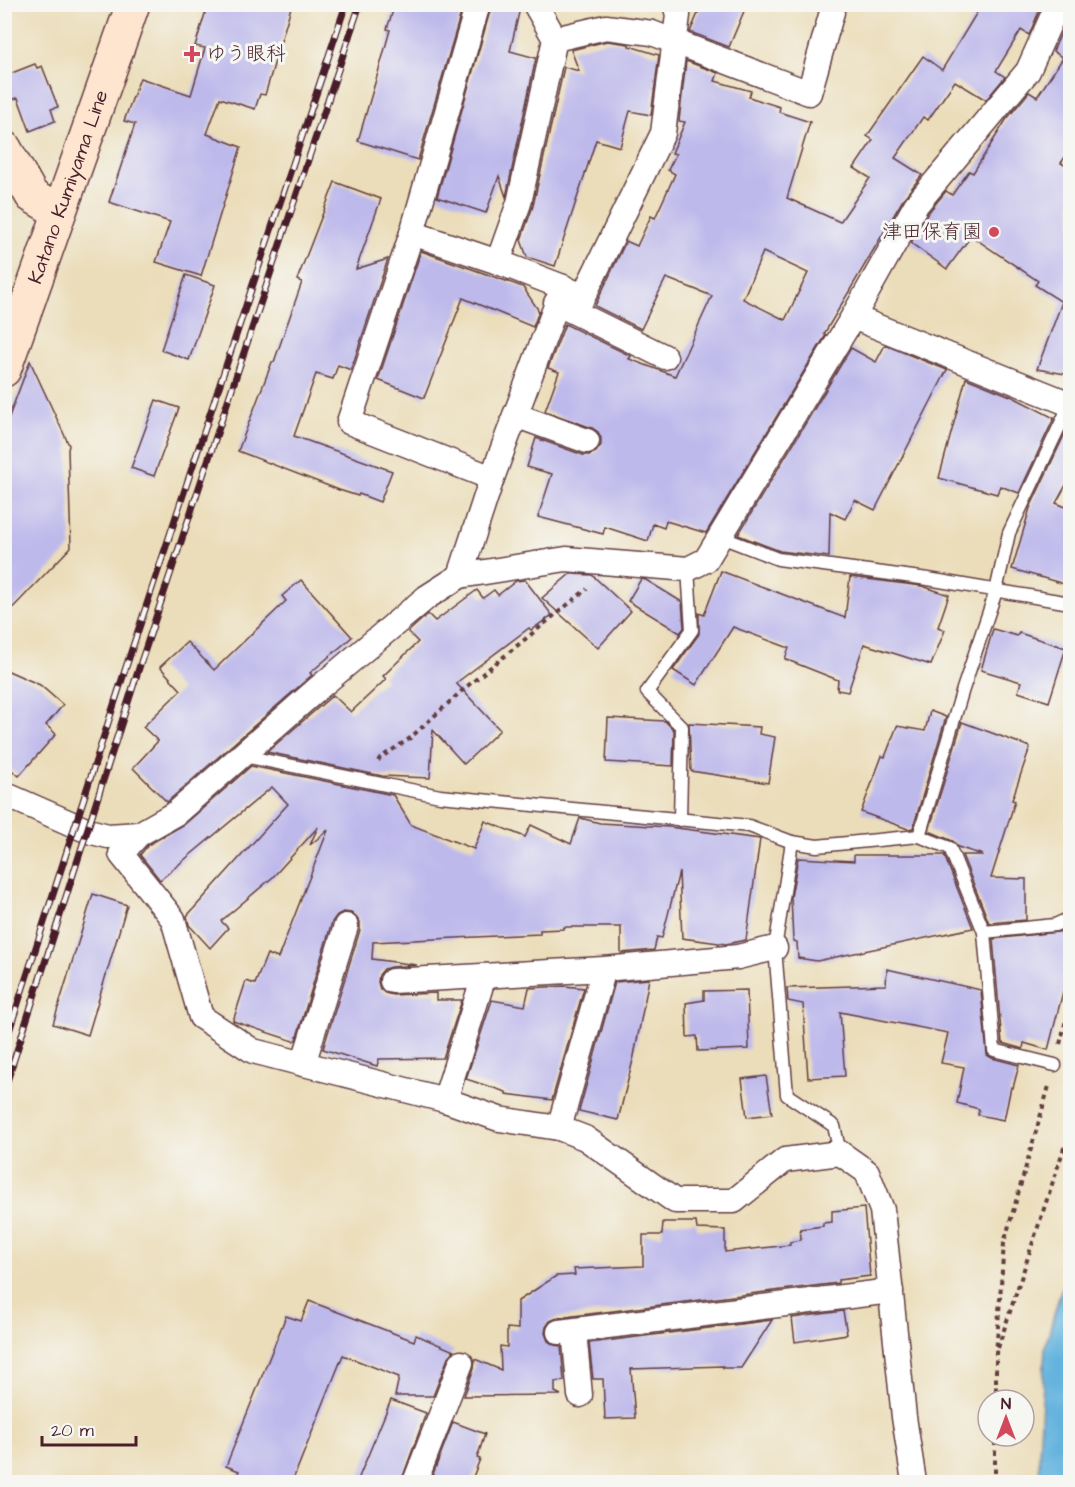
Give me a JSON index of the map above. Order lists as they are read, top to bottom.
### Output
{
  "streets": {
    "main road": ["Katano Kumiyama Line"]
  },
  "places": {
    "health": ["ゆう眼科"],
    "other": ["津田保育園"]
  },
  "scale_bar": "20 m",
  "north": "top"
}
